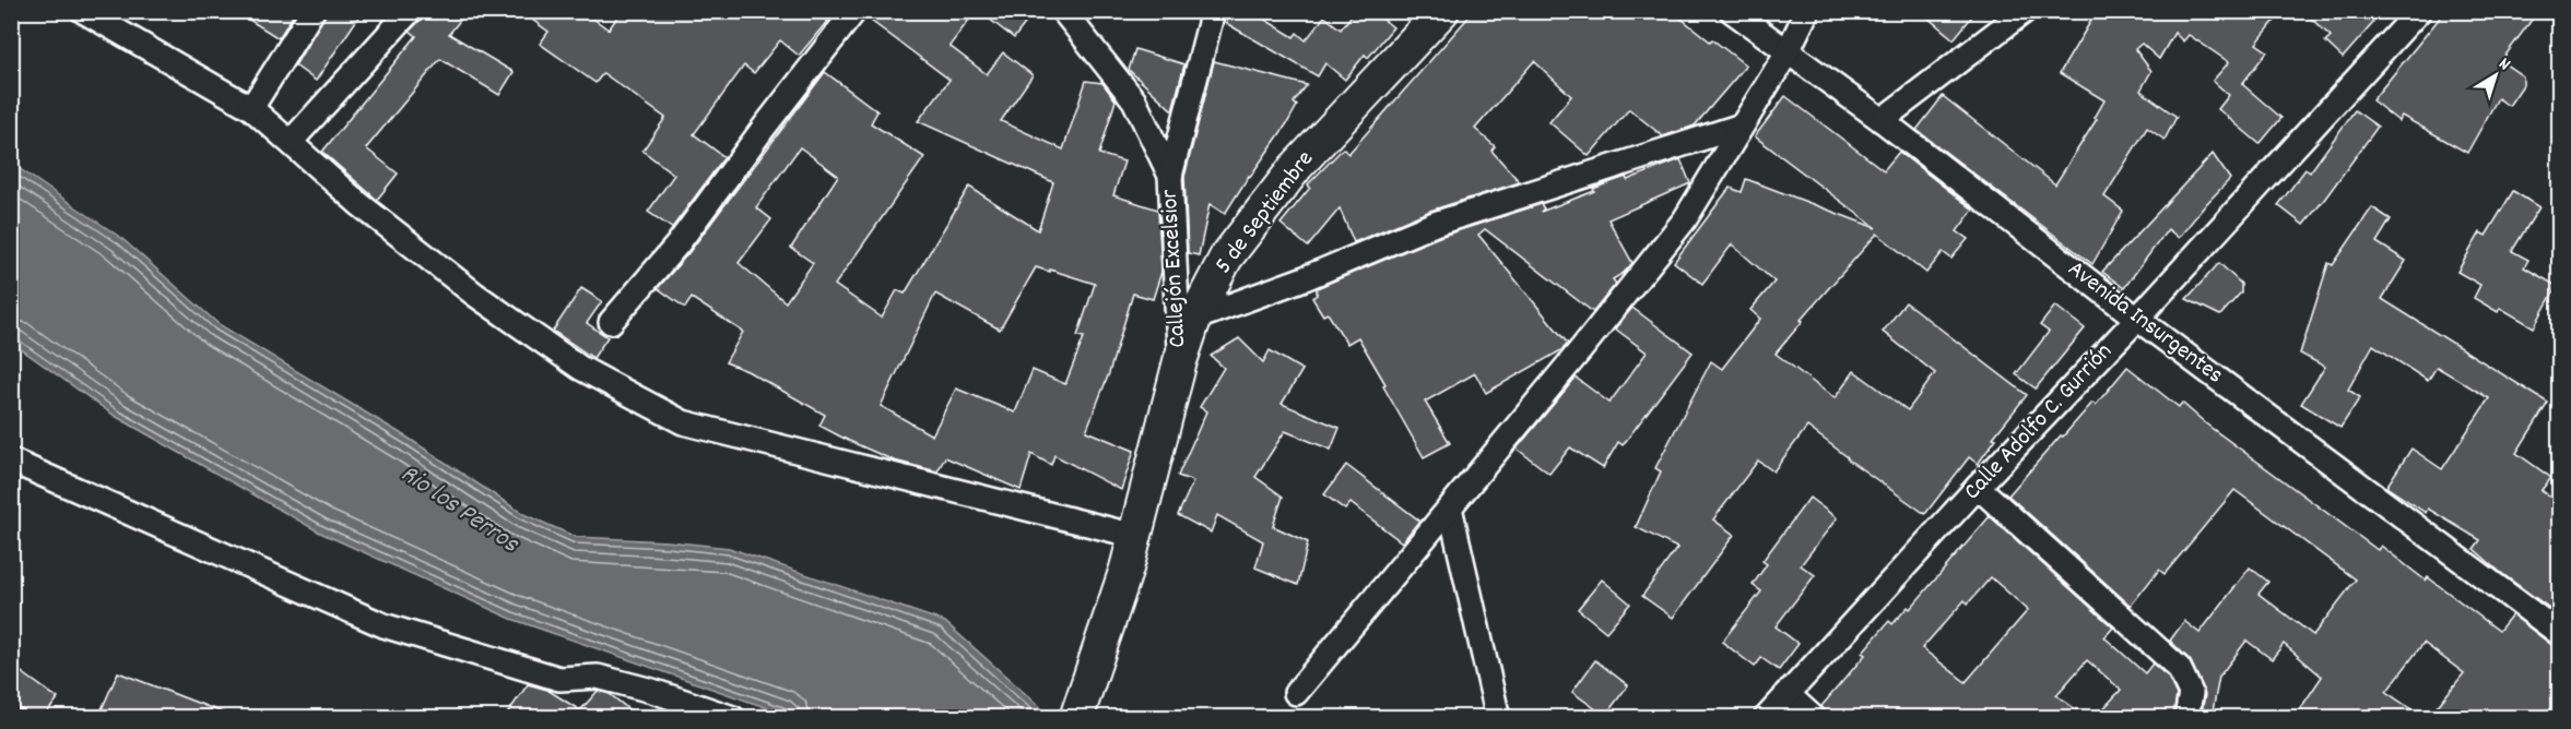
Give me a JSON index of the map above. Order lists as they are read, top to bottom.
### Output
{
  "streets": {
    "street": [
      "5 de Septiembre",
      "Callejón Excelsior",
      "Avenida Insurgentes",
      "Calle Adolfo C. Gurrión"
    ]
  },
  "crossings": [
    ["5 de Septiembre", "Callejón Excelsior"],
    ["Avenida Insurgentes", "Calle Adolfo C. Gurrión"]
  ],
  "water": ["Rio los Perros"],
  "north": "top right"
}
